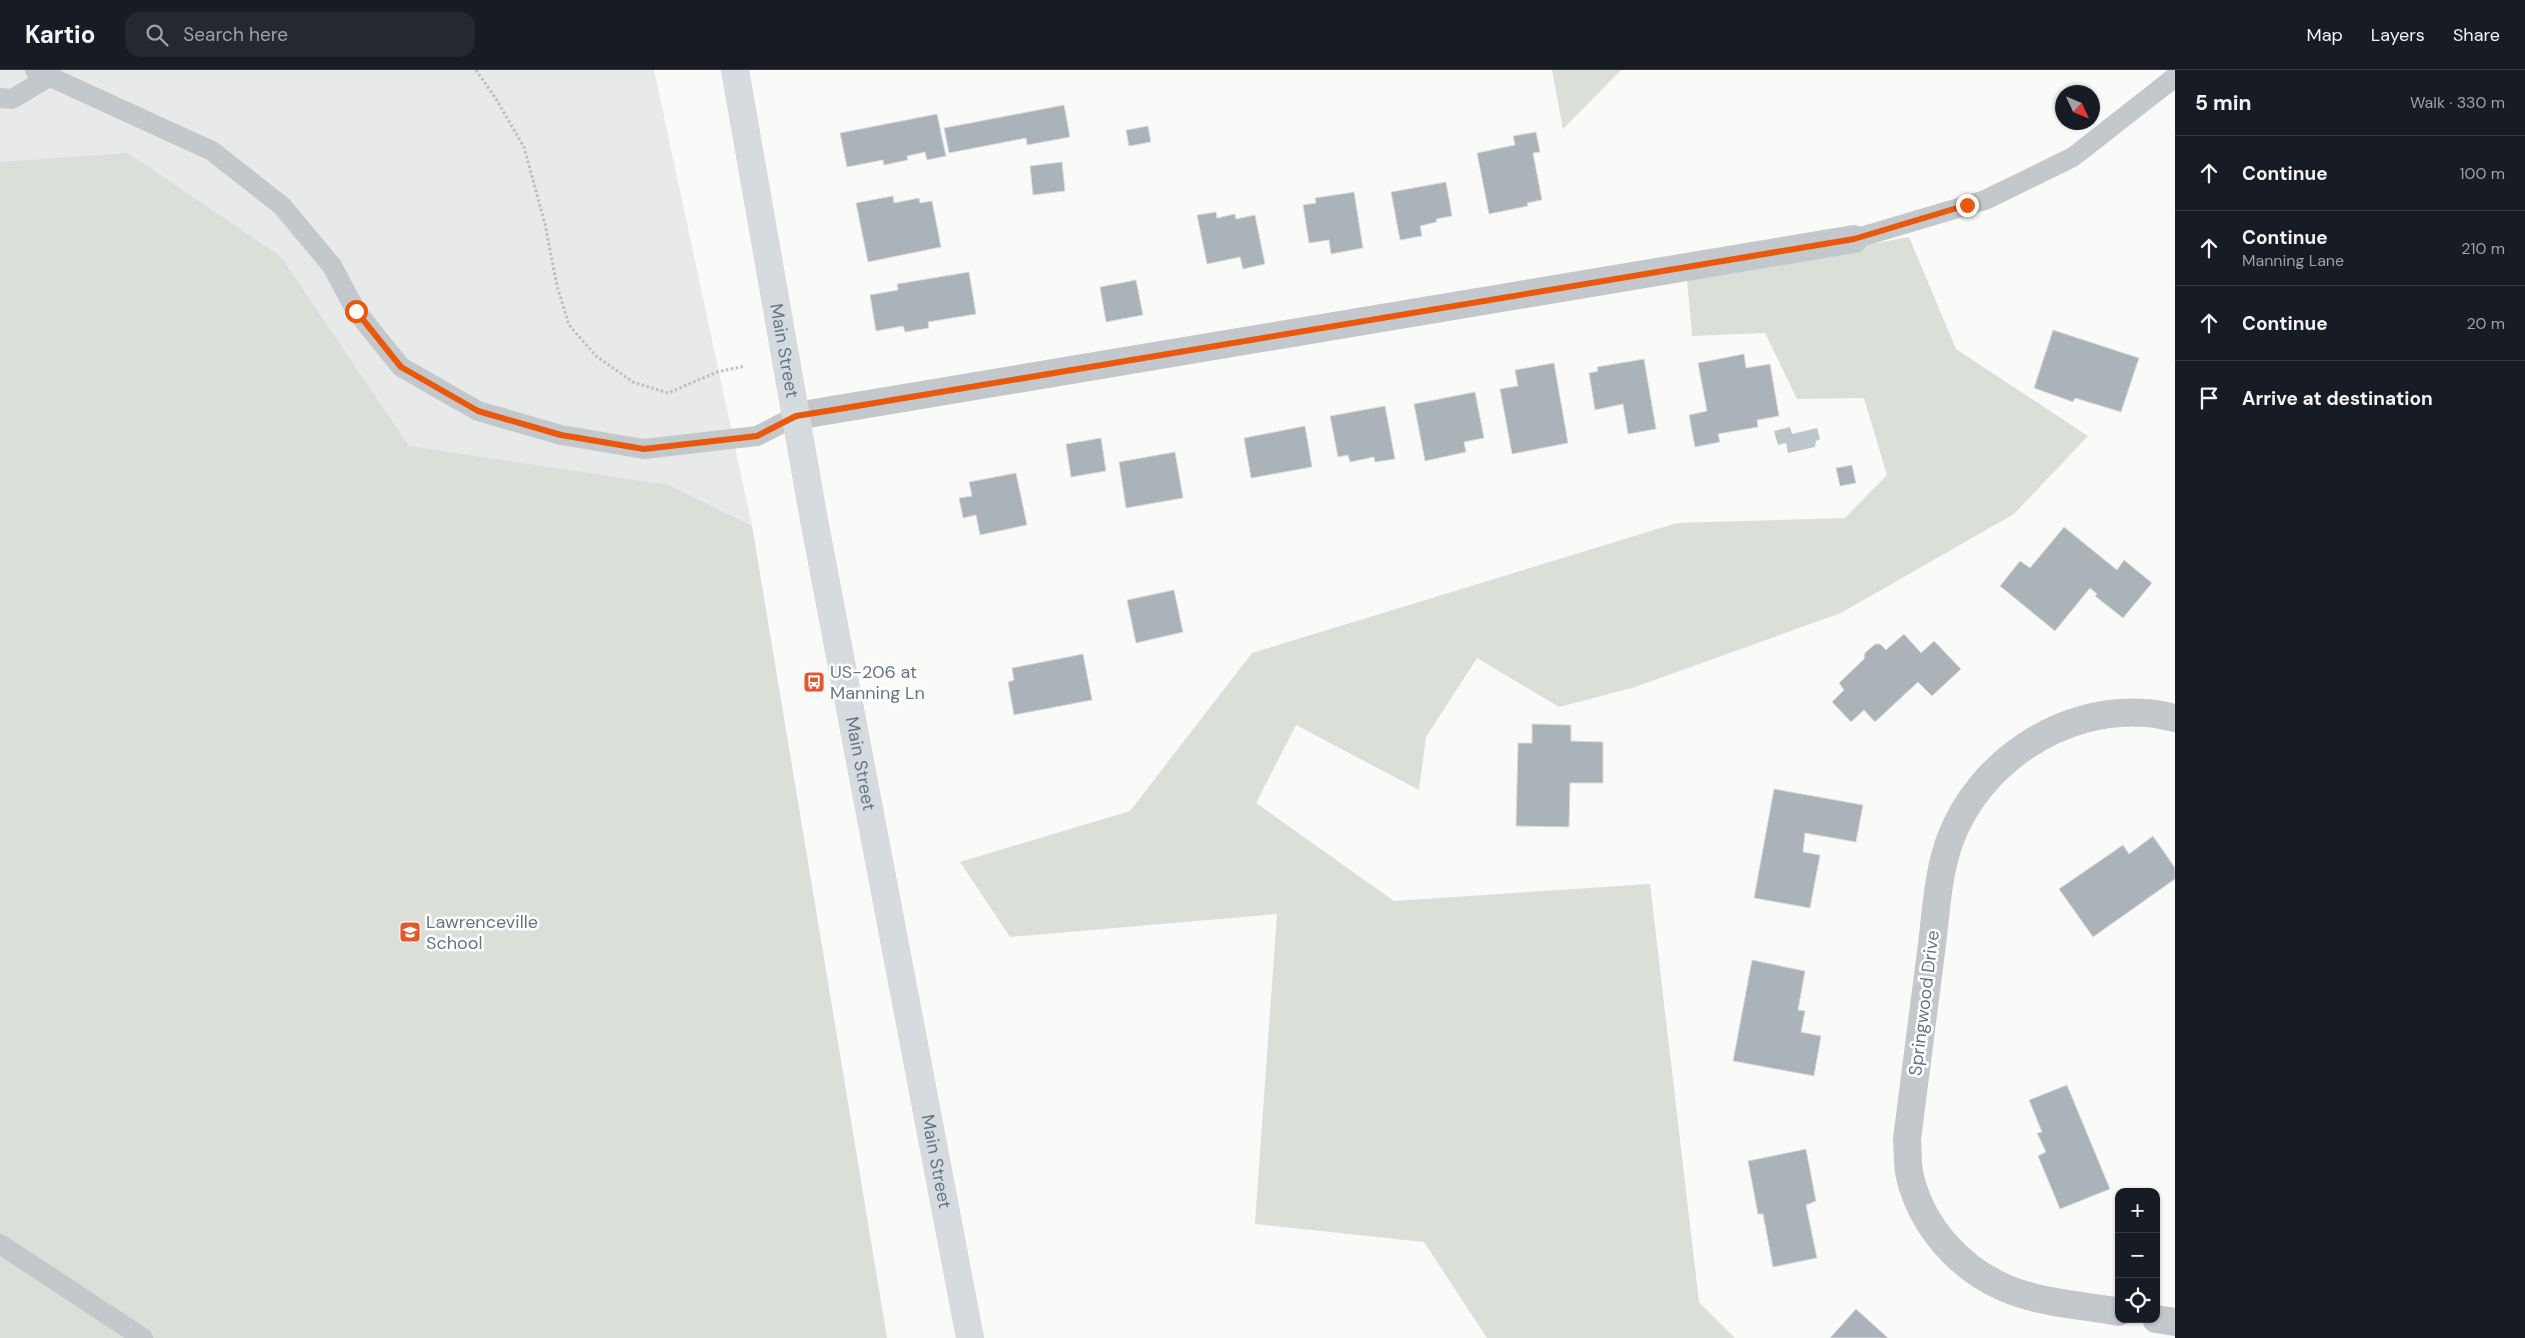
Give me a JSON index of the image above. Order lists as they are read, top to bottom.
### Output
{
  "streets": {
    "highway": ["Main Street"],
    "street": ["Springwood Drive"]
  },
  "places": {
    "bus stop": ["US-206 at Manning Ln"],
    "school or university": ["Lawrenceville School"]
  },
  "north": "bottom right",
  "page": {
    "header": "Kartio",
    "search": "Search here",
    "nav": ["Map", "Layers", "Share"],
    "heading": ["5 min", "Walk · 330 m"],
    "list": [
      ["Continue", "100 m"],
      ["Continue", "Manning Lane", "210 m"],
      ["Continue", "20 m"],
      "Arrive at destination"
    ],
    "map_buttons": ["+", "−"]
  }
}
